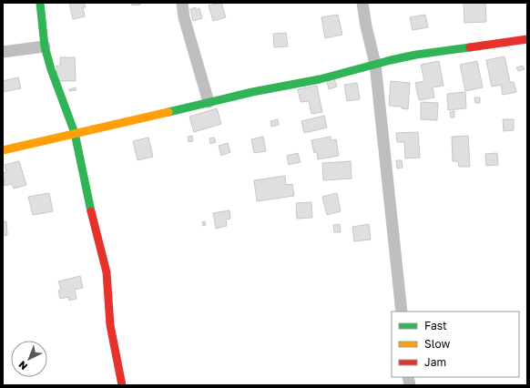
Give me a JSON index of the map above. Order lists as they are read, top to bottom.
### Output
{
  "legend": ["Fast", "Slow", "Jam"],
  "north": "bottom left"
}
